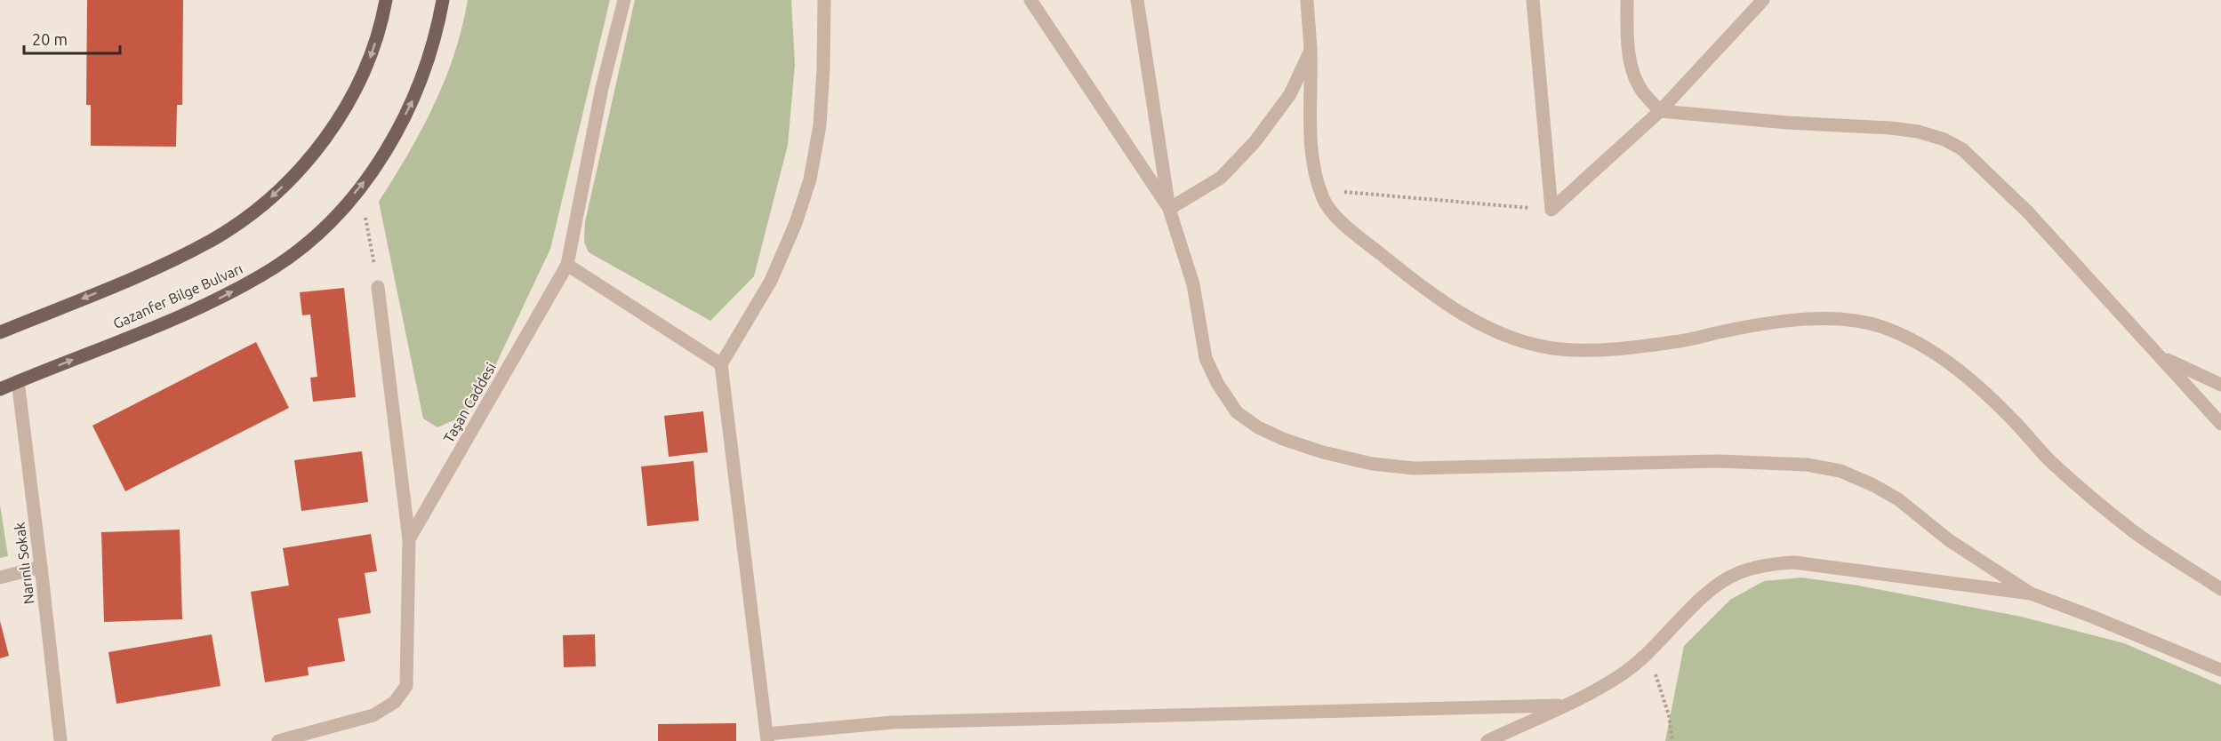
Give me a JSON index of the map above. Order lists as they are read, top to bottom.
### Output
{
  "streets": {
    "main road": ["Gazanfer Bilge Bulvarı"],
    "street": ["Taşan Caddesi", "Narınlı Sokak"]
  },
  "crossings": [
    ["Gazanfer Bilge Bulvarı", "Narınlı Sokak"]
  ],
  "scale_bar": "20 m"
}
